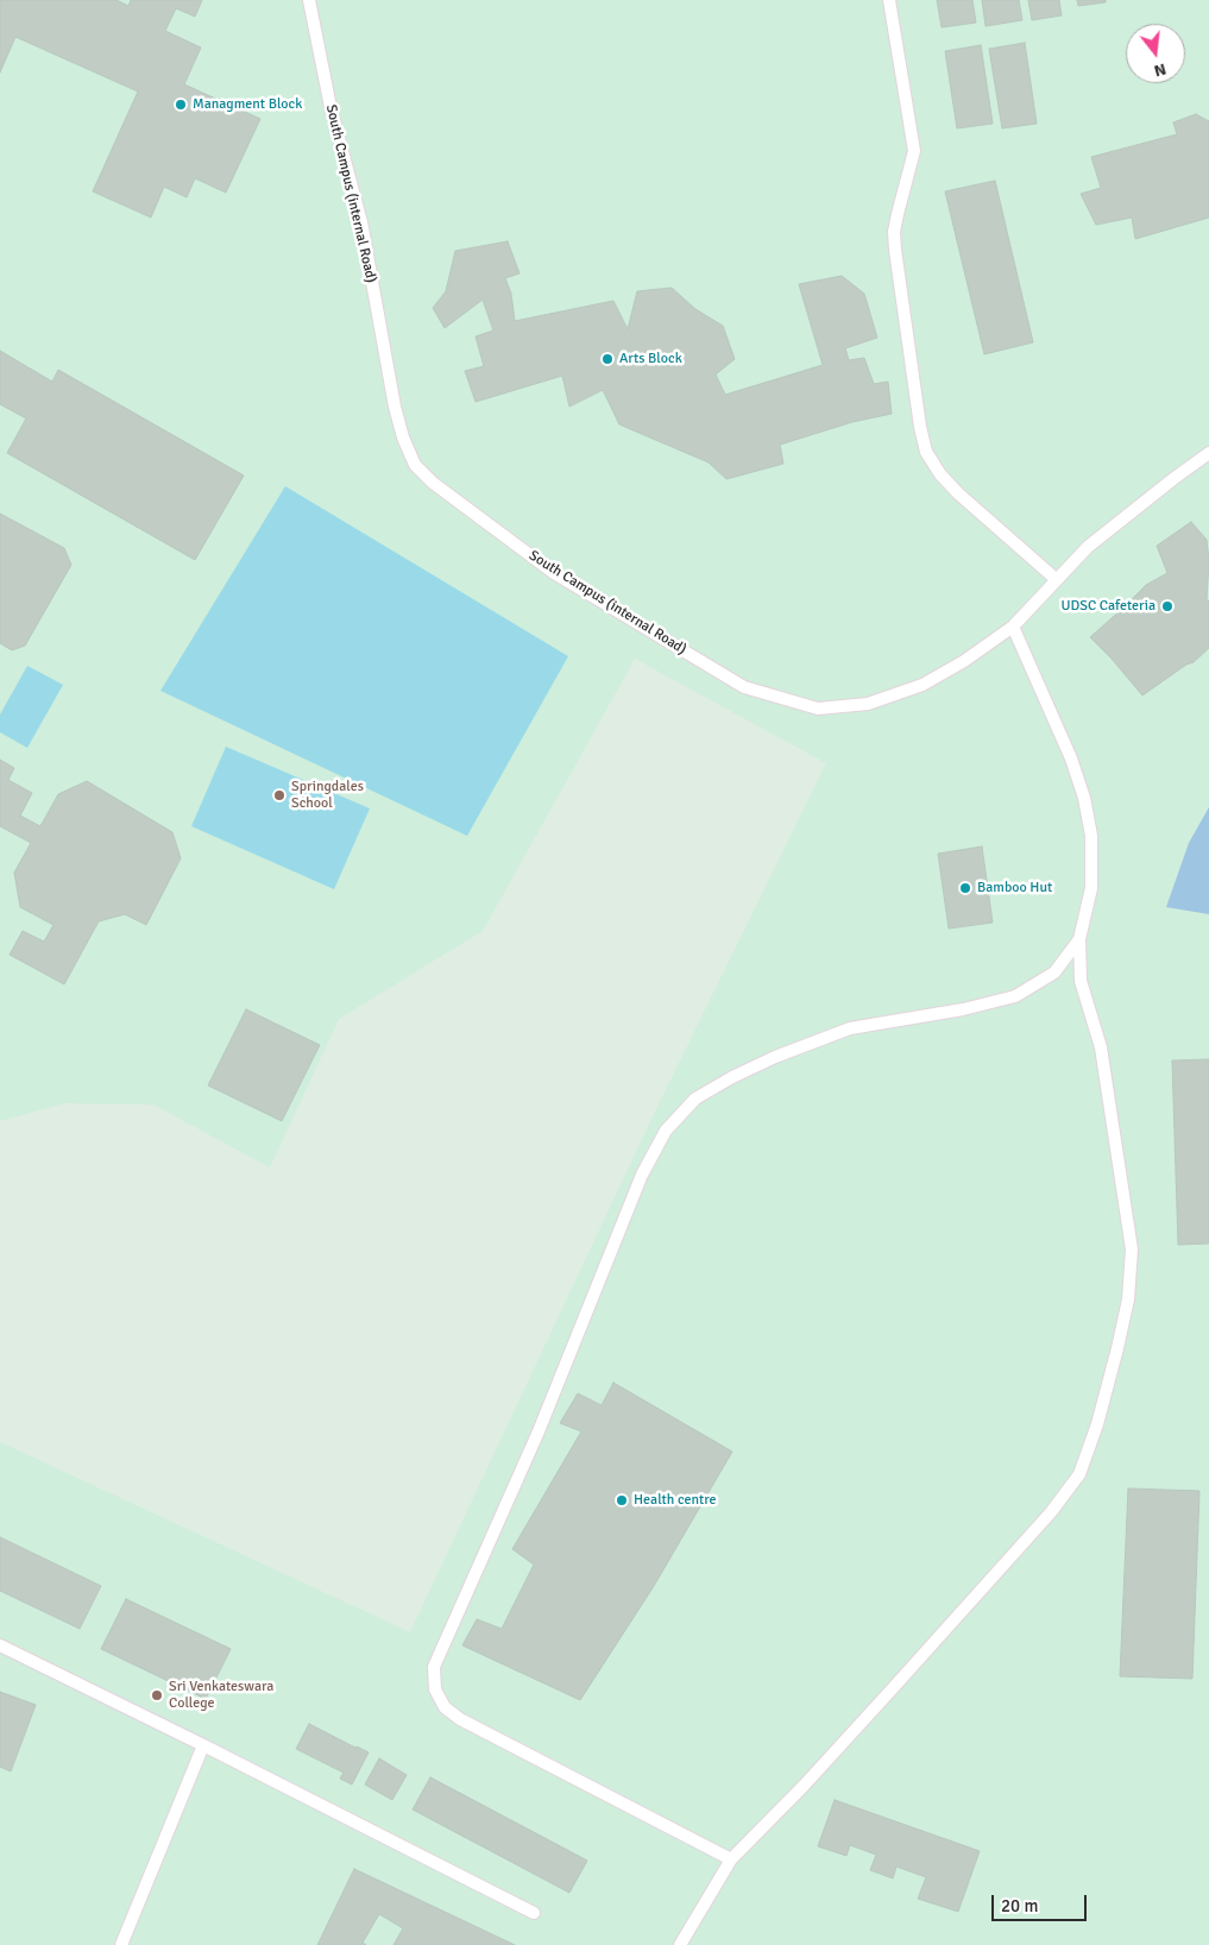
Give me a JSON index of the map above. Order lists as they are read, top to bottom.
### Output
{
  "streets": {
    "lane": ["South Campus (internal Road)"]
  },
  "places": [
    "Managment Block",
    "Arts Block",
    "UDSC Cafeteria",
    "Springdales School",
    "Bamboo Hut",
    "Health centre",
    "Sri Venkateswara College"
  ],
  "scale_bar": "20 m",
  "north": "bottom"
}
